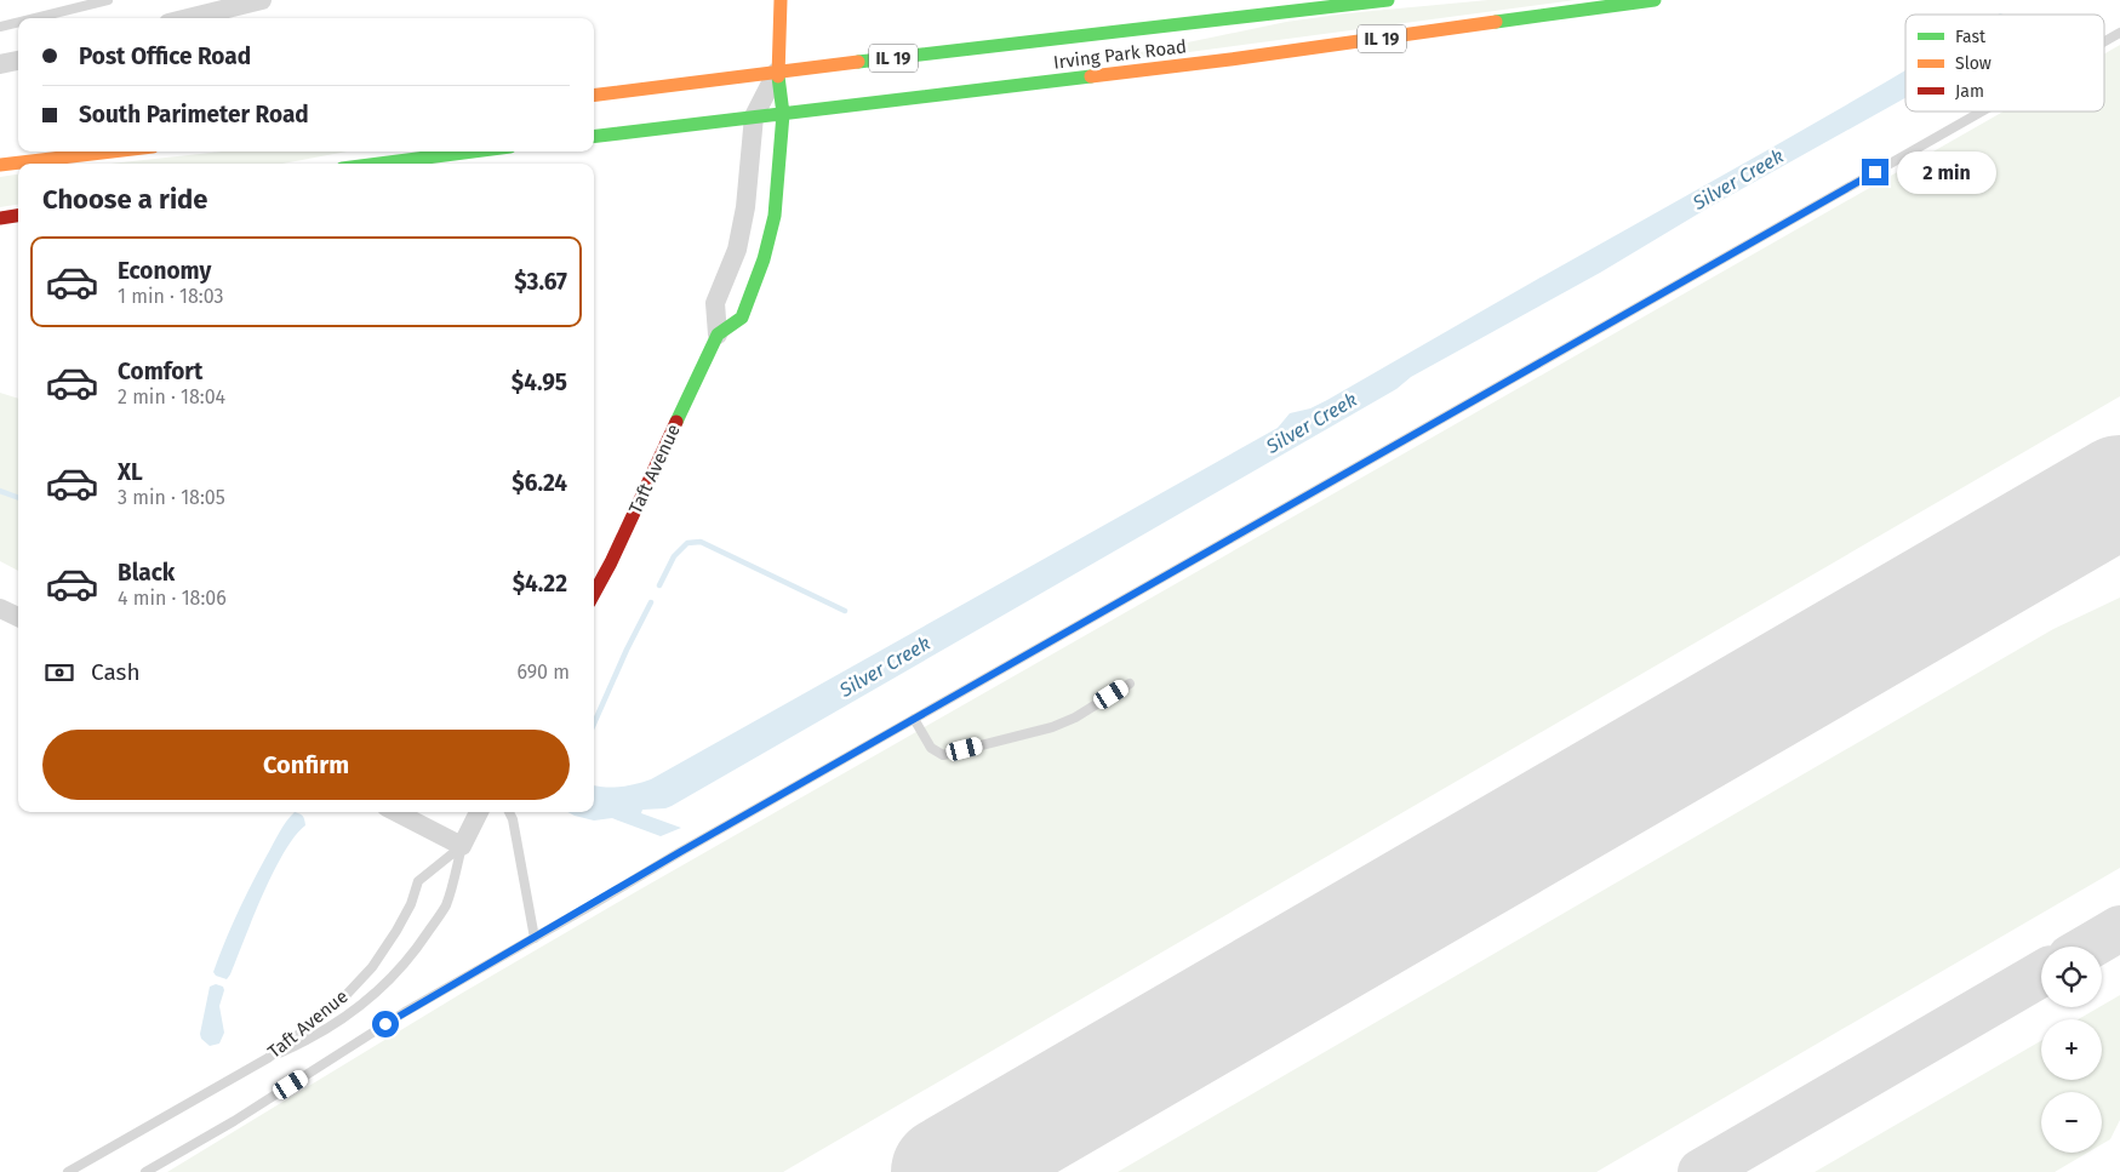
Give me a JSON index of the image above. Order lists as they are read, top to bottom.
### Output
{
  "streets": {
    "main road": ["IL 19", "Irving Park Road", "Taft Avenue"]
  },
  "crossings": [
    ["Irving Park Road", "Taft Avenue"]
  ],
  "water": ["Silver Creek"],
  "legend": ["Fast", "Slow", "Jam"],
  "page": {
    "banner": ["Post Office Road", "South Parimeter Road"],
    "bubble": "2 min",
    "heading": "Choose a ride",
    "list": [
      {
        "name": "Economy",
        "note": "1 min · 18:03",
        "value": "$3.67"
      },
      {
        "name": "Comfort",
        "note": "2 min · 18:04",
        "value": "$4.95"
      },
      {
        "name": "XL",
        "note": "3 min · 18:05",
        "value": "$6.24"
      },
      {
        "name": "Black",
        "note": "4 min · 18:06",
        "value": "$4.22"
      }
    ],
    "pay": ["Cash", "690 m"],
    "buttons": "Confirm",
    "map_buttons": ["+", "−"]
  }
}
